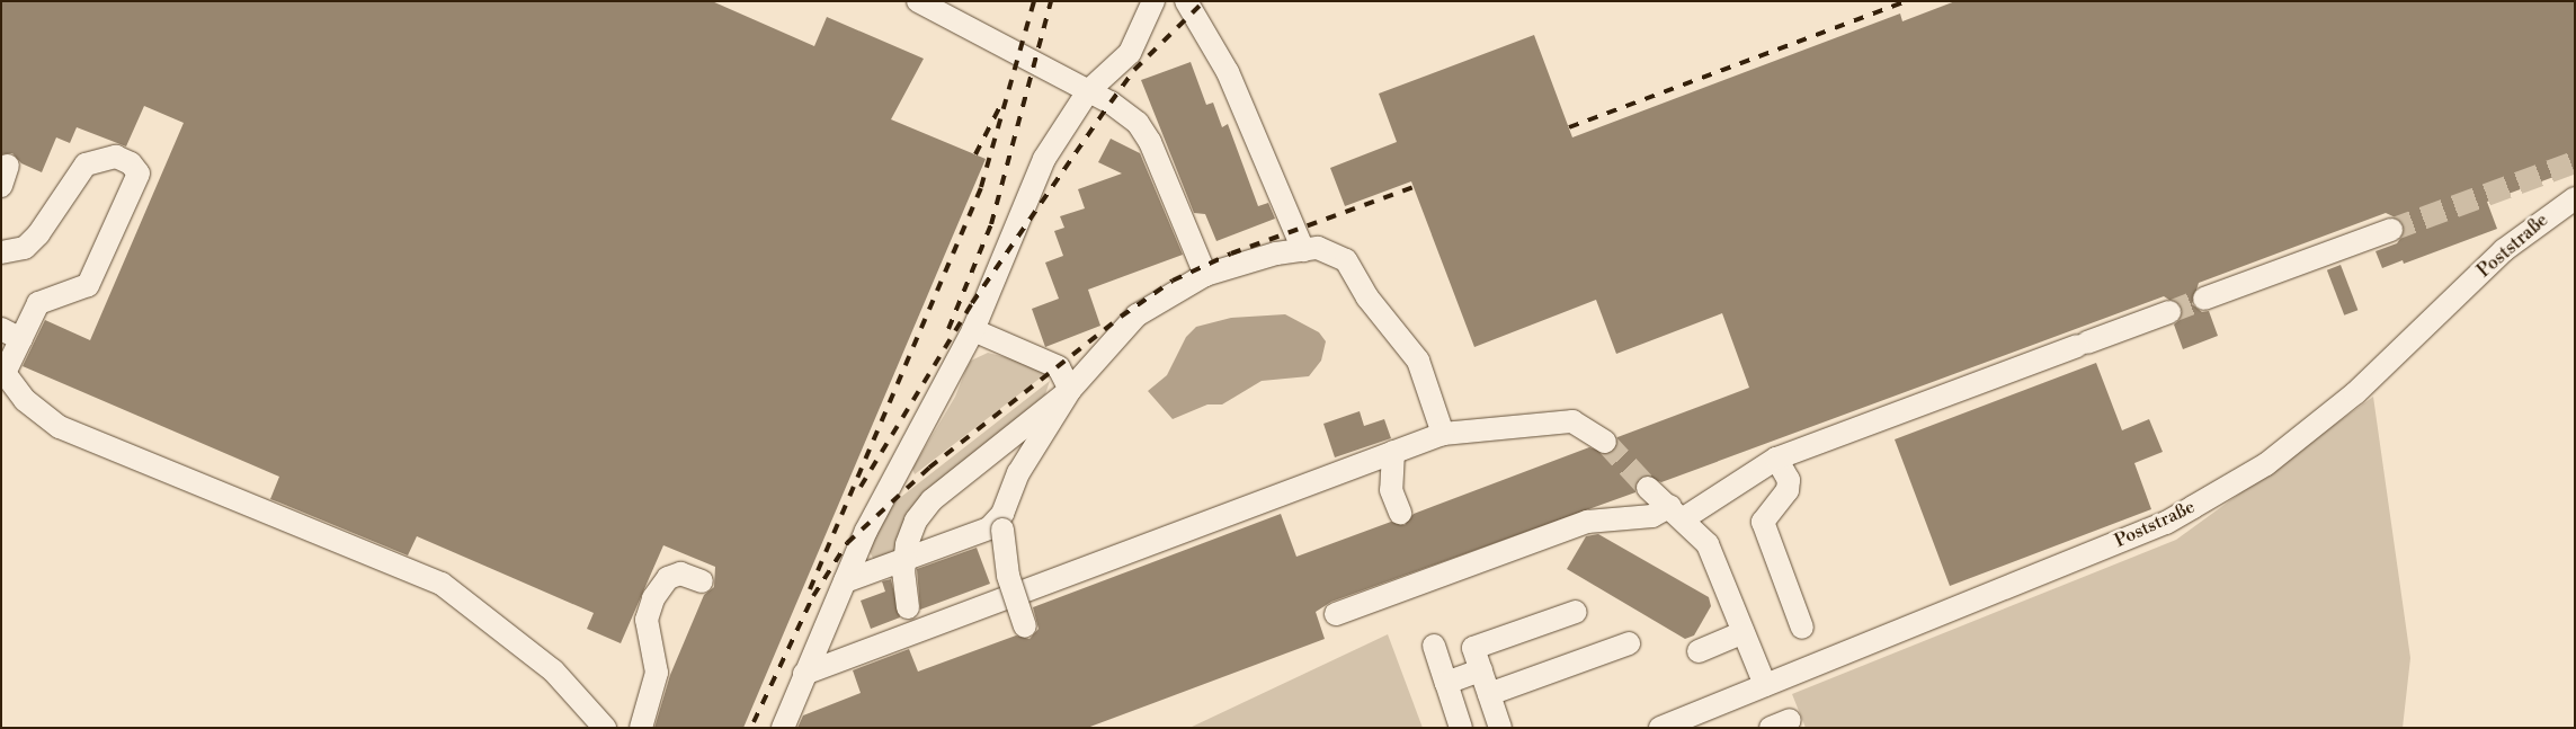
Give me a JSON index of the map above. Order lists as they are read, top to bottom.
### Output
{
  "streets": {
    "street": ["Poststraße"]
  }
}
